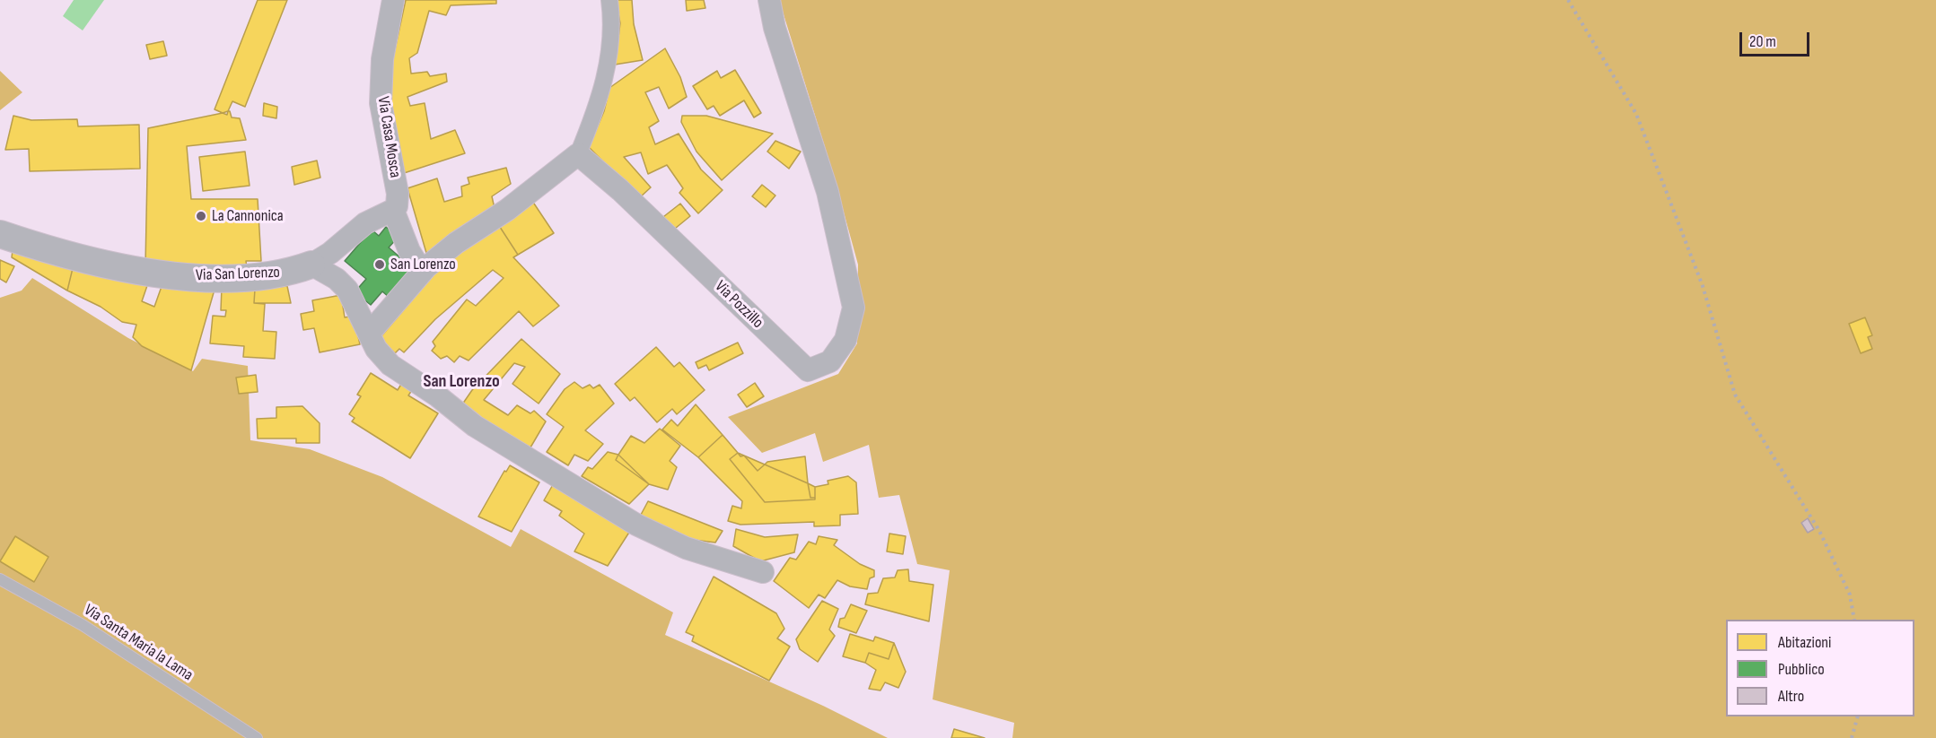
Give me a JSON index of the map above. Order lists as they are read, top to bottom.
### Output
{
  "streets": {
    "street": ["Via Casa Mosca", "Via San Lorenzo", "Via Pozzillo"],
    "lane": ["Via Santa Maria la Lama"]
  },
  "crossings": [
    ["Via Casa Mosca", "Via San Lorenzo"]
  ],
  "districts": ["San Lorenzo"],
  "places": ["La Cannonica", "San Lorenzo"],
  "legend": ["Abitazioni", "Pubblico", "Altro"],
  "scale_bar": "20 m"
}
